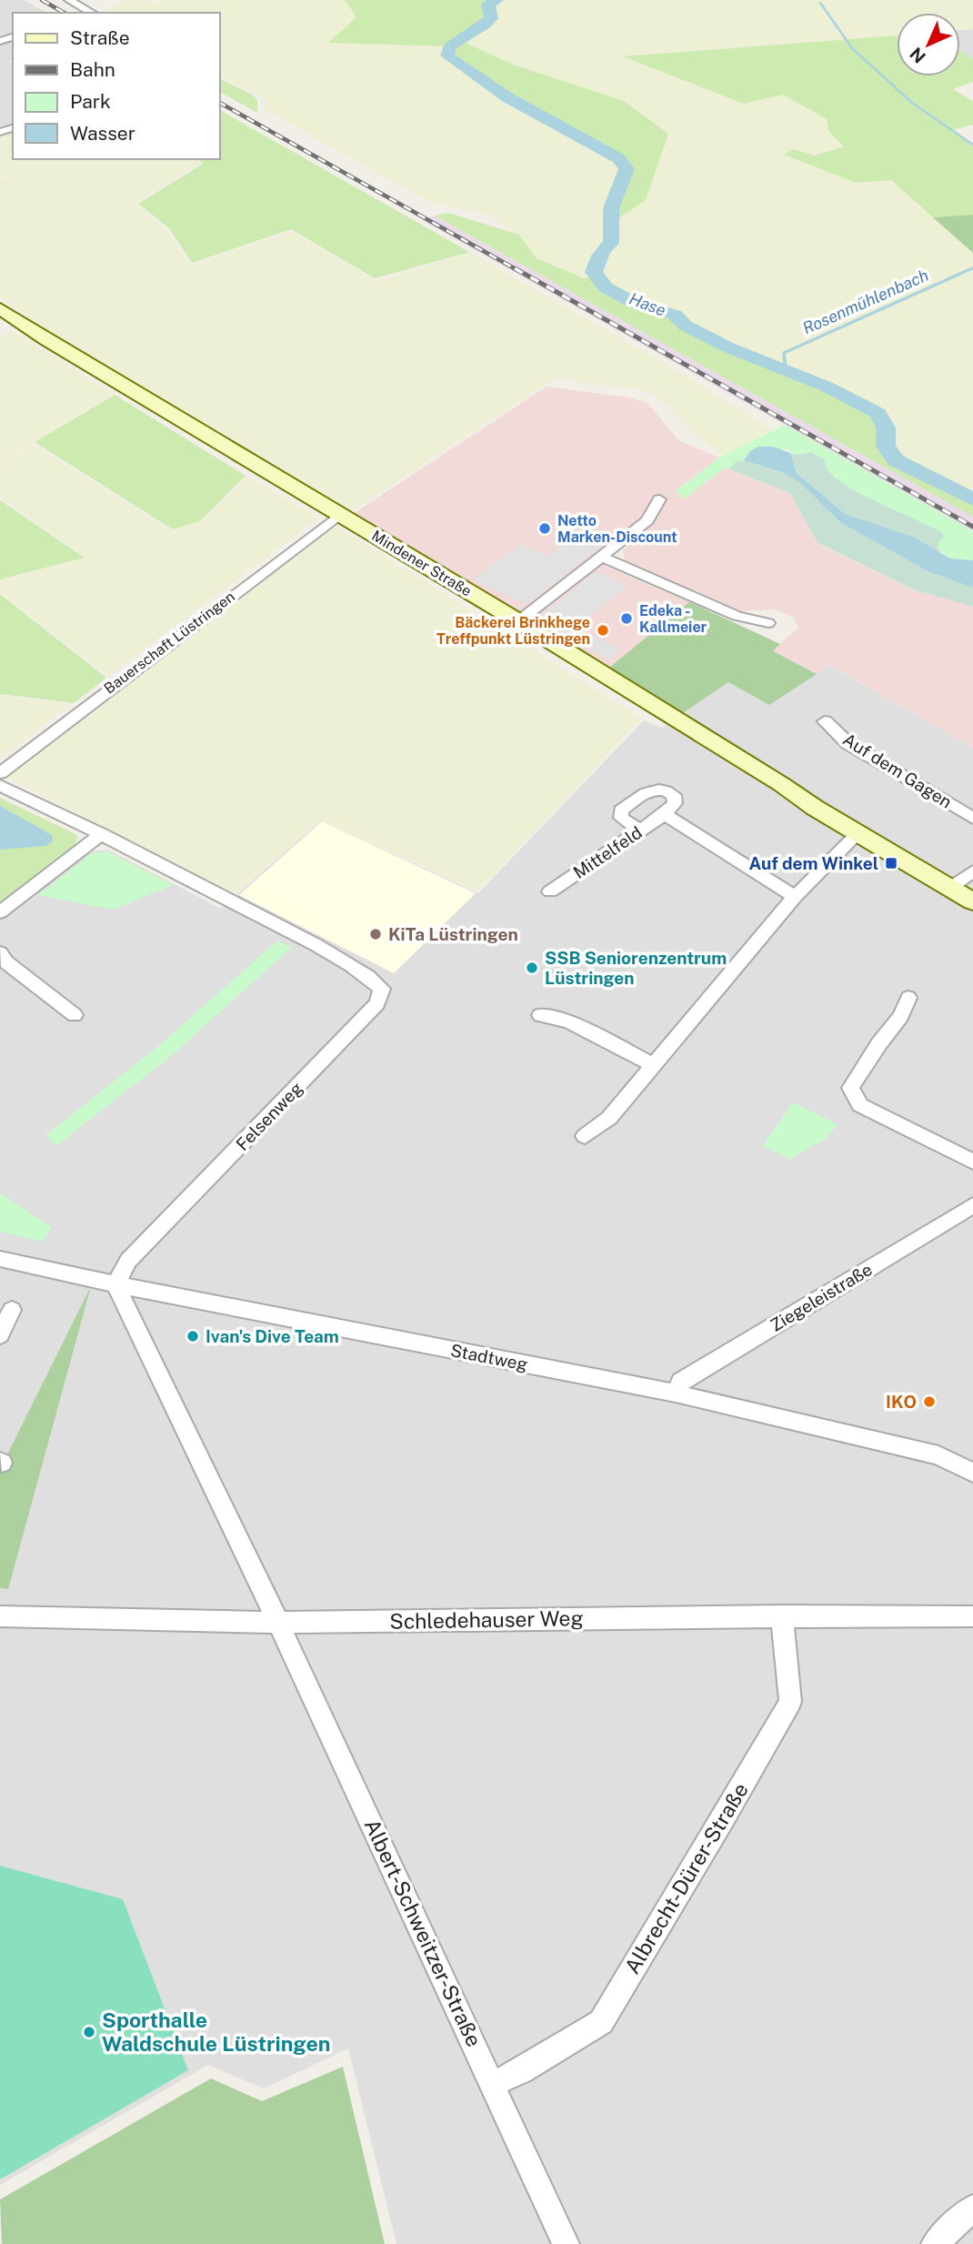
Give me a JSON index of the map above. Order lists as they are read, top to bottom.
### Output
{
  "streets": {
    "main road": ["Mindener Straße"],
    "street": [
      "Bauerschaft Lüstringen",
      "Auf dem Gagen",
      "Mittelfeld",
      "Felsenweg",
      "Ziegeleistraße",
      "Stadtweg",
      "Schledehauser Weg",
      "Albrecht-Dürer-Straße",
      "Albert-Schweitzer-Straße"
    ]
  },
  "crossings": [
    ["Mindener Straße", "Bauerschaft Lüstringen"],
    ["Felsenweg", "Stadtweg"],
    ["Ziegeleistraße", "Stadtweg"],
    ["Schledehauser Weg", "Albrecht-Dürer-Straße"],
    ["Schledehauser Weg", "Albert-Schweitzer-Straße"],
    ["Albrecht-Dürer-Straße", "Albert-Schweitzer-Straße"]
  ],
  "water": ["Rosenmühlenbach", "Hase"],
  "places": {
    "other": [
      "Netto Marken-Discount",
      "Edeka - Kallmeier",
      "Bäckerei Brinkhege Treffpunkt Lüstringen",
      "KiTa Lüstringen",
      "SSB Seniorenzentrum Lüstringen",
      "Ivan's Dive Team",
      "IKO",
      "Sporthalle Waldschule Lüstringen"
    ],
    "transit": ["Auf dem Winkel"]
  },
  "legend": [
    "Straße",
    "Bahn",
    "Park",
    "Wasser"
  ],
  "north": "bottom left"
}
